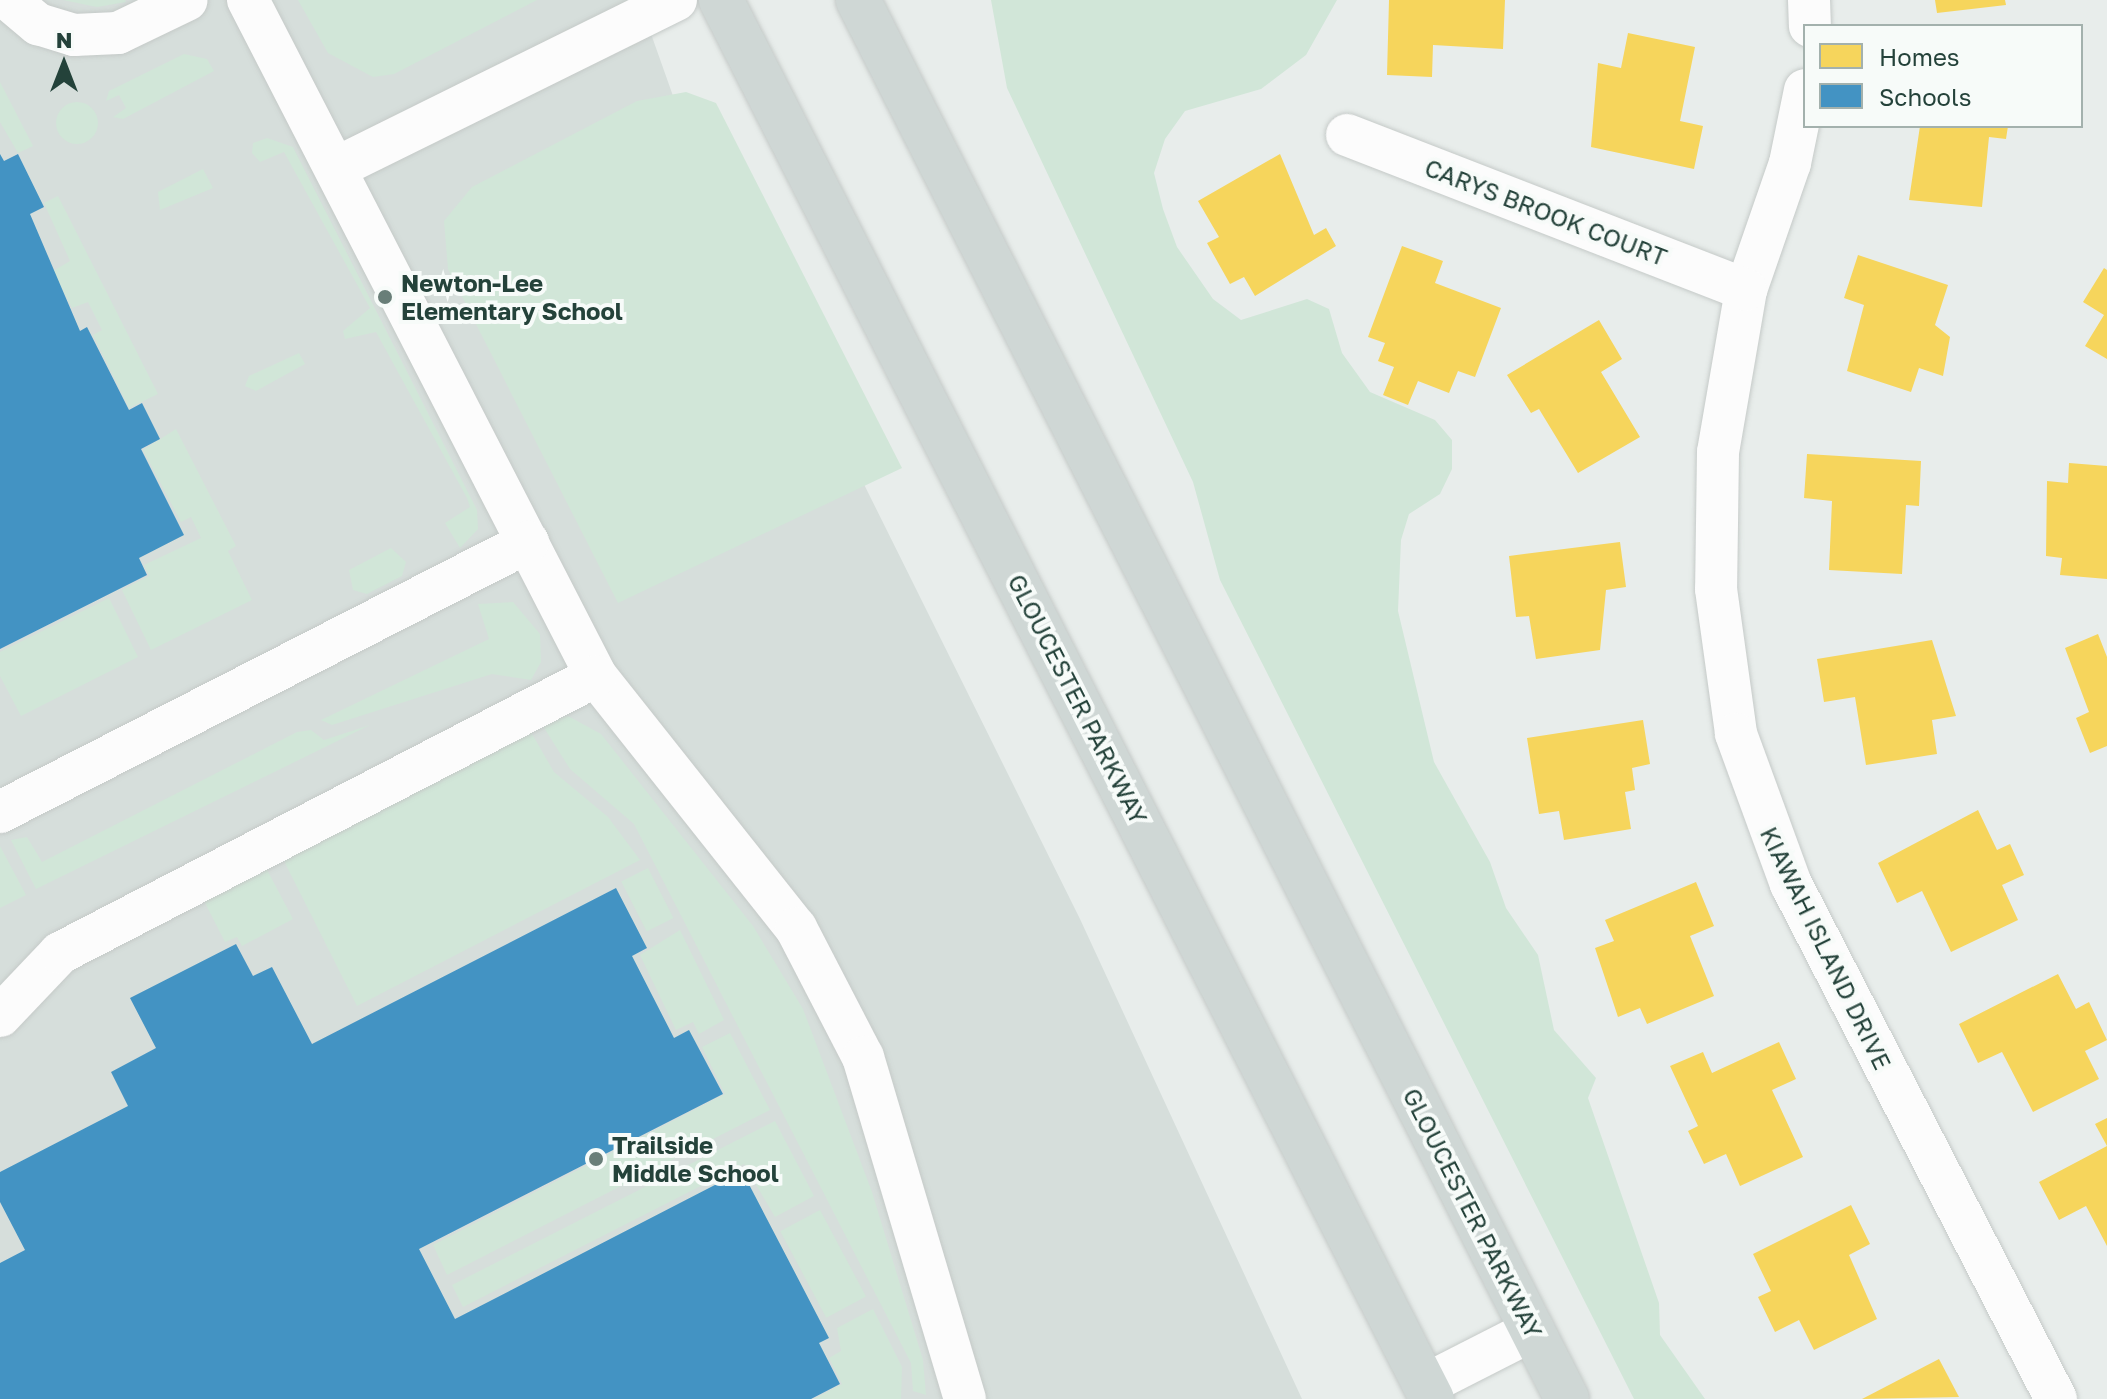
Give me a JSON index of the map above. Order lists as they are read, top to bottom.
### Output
{
  "streets": {
    "main road": ["GLOUCESTER PARKWAY"],
    "street": ["CARYS BROOK COURT", "KIAWAH ISLAND DRIVE"]
  },
  "crossings": [
    ["CARYS BROOK COURT", "KIAWAH ISLAND DRIVE"]
  ],
  "places": ["Newton-Lee Elementary School", "Trailside Middle School"],
  "legend": ["Homes", "Schools"],
  "north": "top"
}
